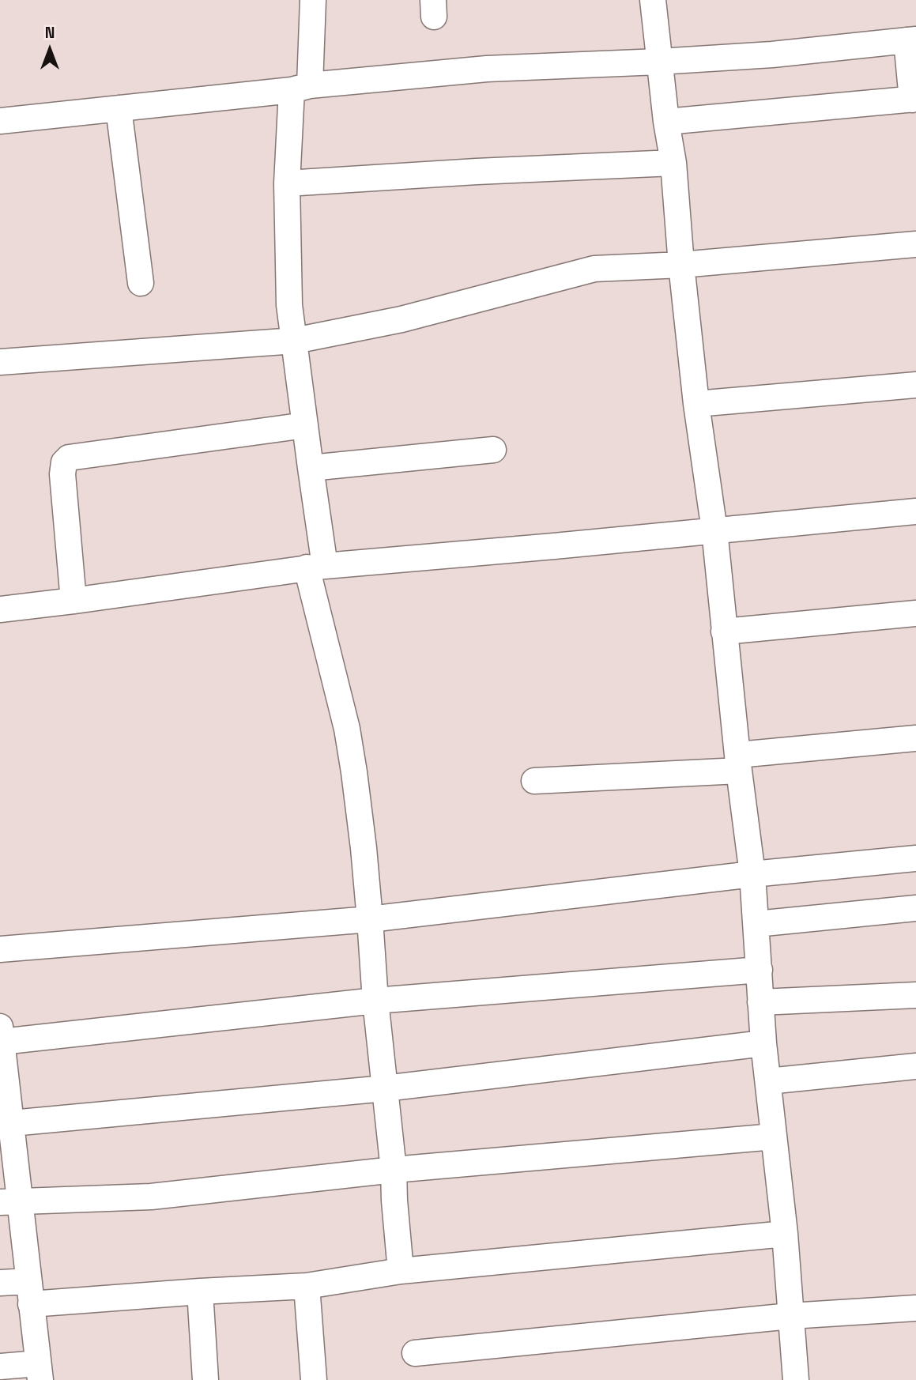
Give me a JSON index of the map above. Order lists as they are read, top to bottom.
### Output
{
  "north": "top"
}
